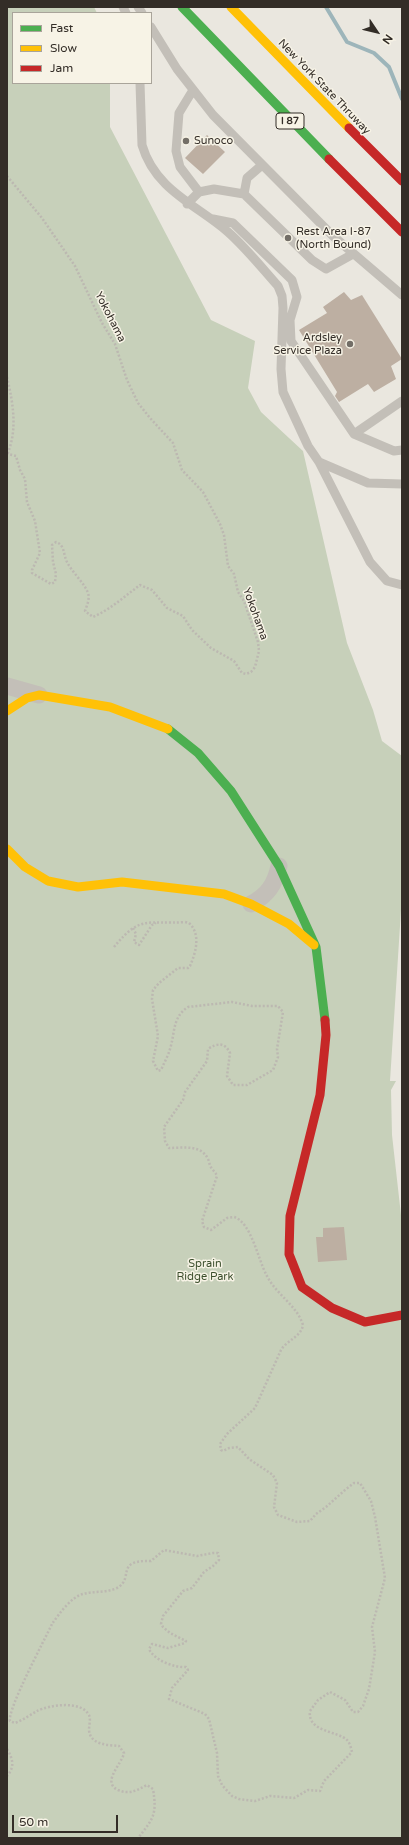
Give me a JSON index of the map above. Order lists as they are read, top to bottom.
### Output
{
  "streets": {
    "main road": ["New York State Thruway", "I 87"],
    "path": ["Yokohama"]
  },
  "parks": ["Sprain Ridge Park"],
  "places": ["Sunoco", "Rest Area I-87 (North Bound)", "Ardsley Service Plaza"],
  "legend": ["Fast", "Slow", "Jam"],
  "scale_bar": "50 m",
  "north": "bottom right"
}
